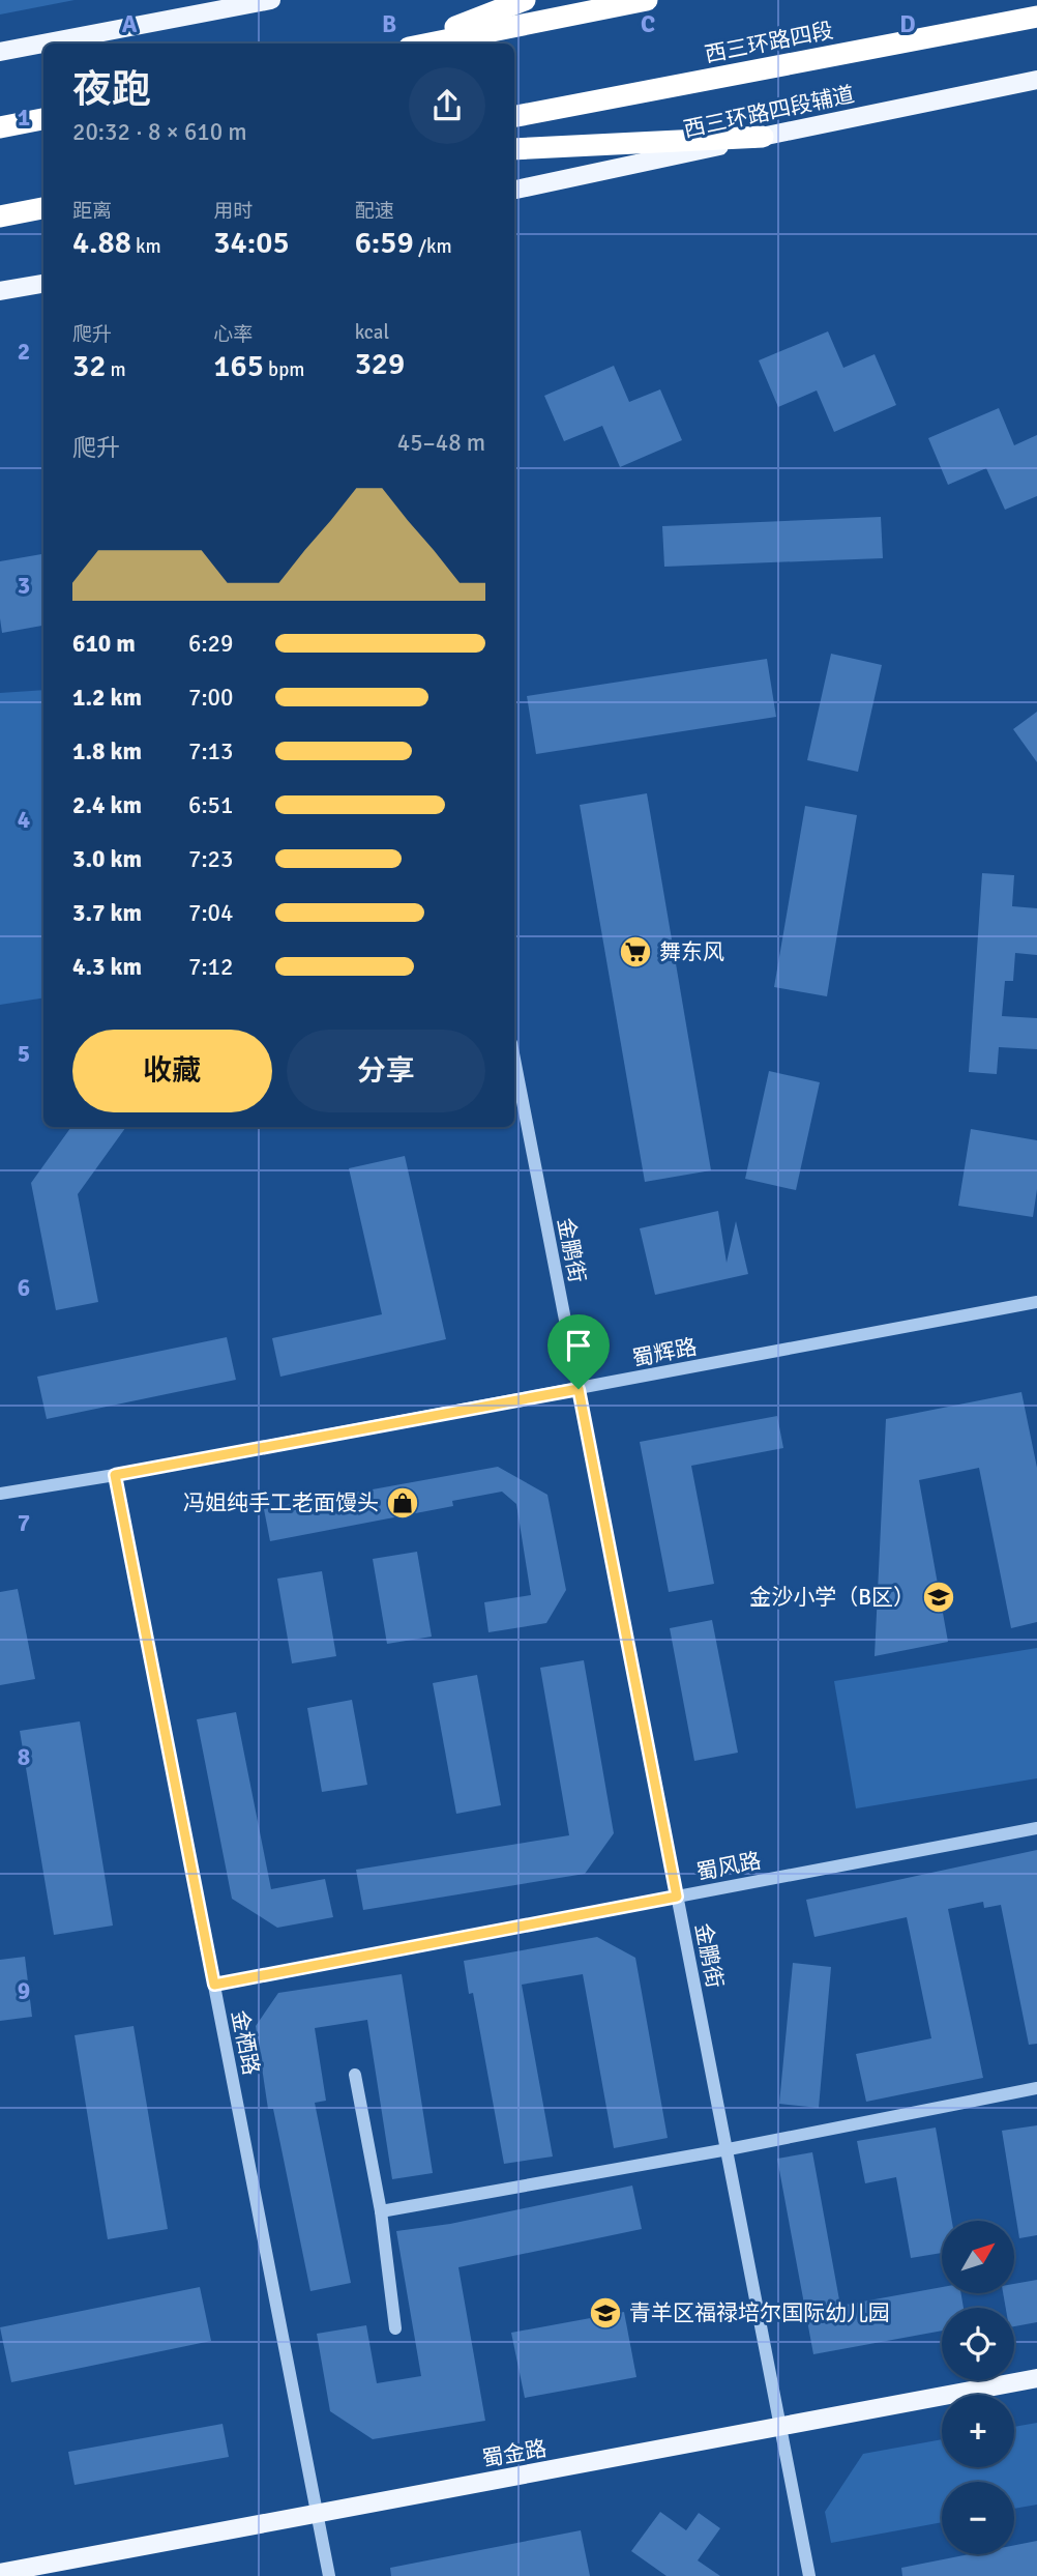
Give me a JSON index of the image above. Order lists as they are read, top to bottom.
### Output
{
  "streets": {
    "highway": ["西三环路四段"],
    "main road": ["西三环路四段辅道", "蜀金路"],
    "street": [
      "金鹏街",
      "蜀辉路",
      "蜀风路",
      "金栖路"
    ]
  },
  "crossings": [
    ["金鹏街", "蜀辉路"],
    ["金鹏街", "蜀风路"],
    ["金鹏街", "蜀金路"],
    ["蜀辉路", "金栖路"],
    ["蜀风路", "金栖路"],
    ["金栖路", "蜀金路"]
  ],
  "places": {
    "supermarket": ["舞东风"],
    "shop": ["冯姐纯手工老面馒头"],
    "school or university": ["金沙小学（B区）", "青羊区福禄培尔国际幼儿园"]
  },
  "north": "top right",
  "page": {
    "heading": ["夜跑", "20:32 · 8 × 610 m"],
    "stats": [
      ["距离", "4.88 km"],
      ["用时", "34:05"],
      ["配速", "6:59 /km"],
      ["爬升", "32 m"],
      ["心率", "165 bpm"],
      ["kcal", "329"]
    ],
    "chart": ["爬升", "45–48 m"],
    "list": [
      {
        "name": "610 m",
        "note": "6:29"
      },
      {
        "name": "1.2 km",
        "note": "7:00"
      },
      {
        "name": "1.8 km",
        "note": "7:13"
      },
      {
        "name": "2.4 km",
        "note": "6:51"
      },
      {
        "name": "3.0 km",
        "note": "7:23"
      },
      {
        "name": "3.7 km",
        "note": "7:04"
      },
      {
        "name": "4.3 km",
        "note": "7:12"
      }
    ],
    "buttons": ["收藏", "分享"],
    "map_buttons": ["+", "−"]
  },
  "grid": {
    "columns": [
      "A",
      "B",
      "C",
      "D"
    ],
    "rows": [
      "1",
      "2",
      "3",
      "4",
      "5",
      "6",
      "7",
      "8",
      "9"
    ]
  }
}
